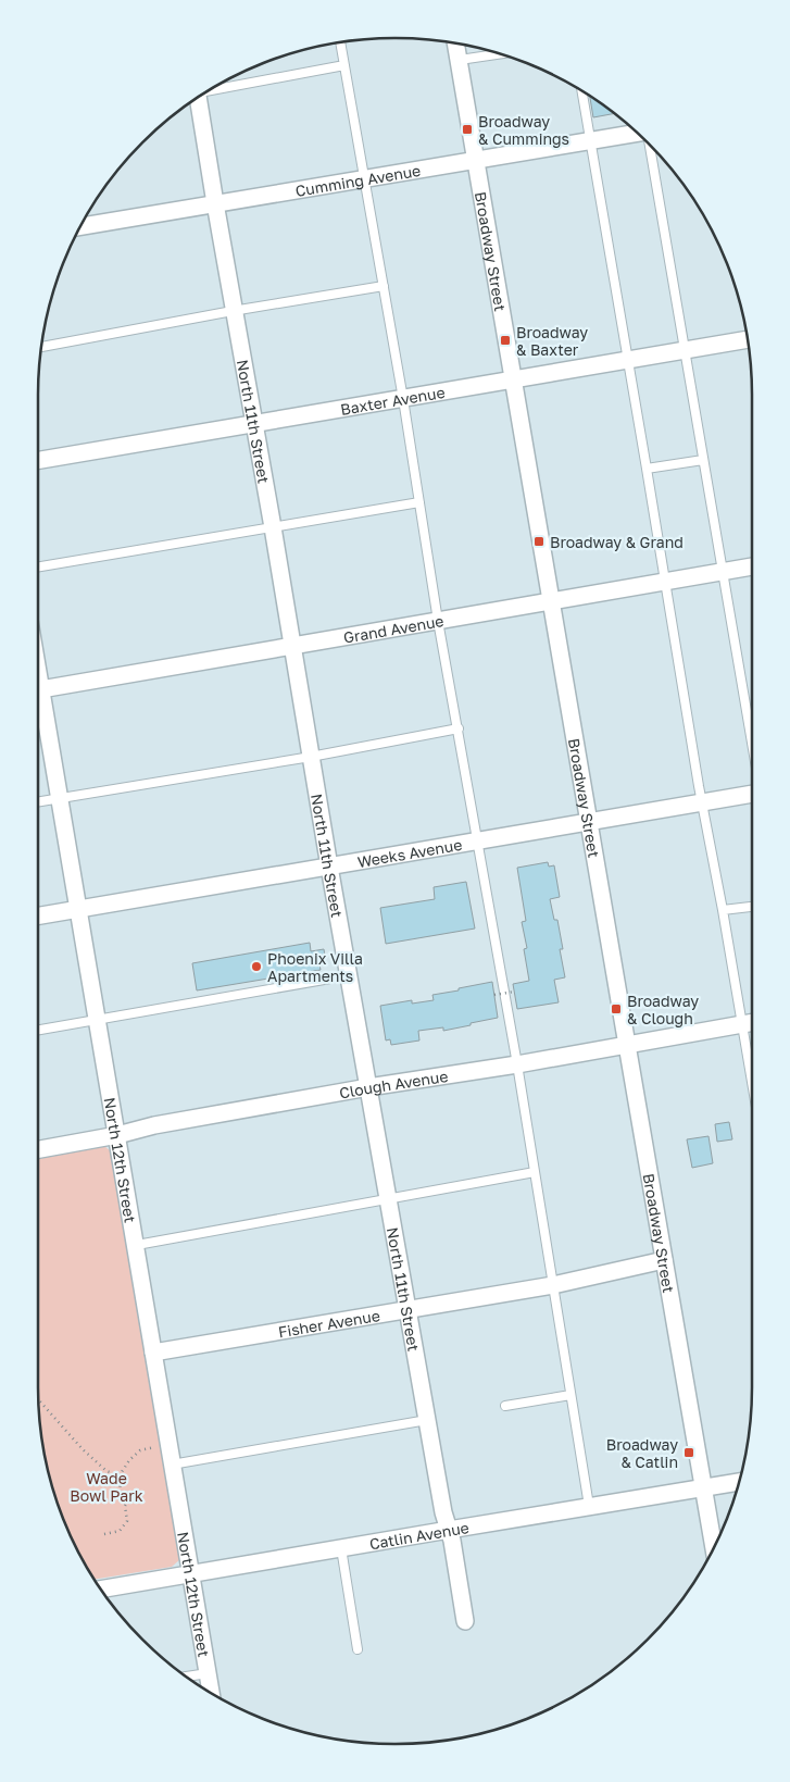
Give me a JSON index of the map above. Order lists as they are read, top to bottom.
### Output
{
  "streets": {
    "street": [
      "Cumming Avenue",
      "Broadway Street",
      "Baxter Avenue",
      "North 11th Street",
      "Grand Avenue",
      "Weeks Avenue",
      "Clough Avenue",
      "North 12th Street",
      "Fisher Avenue",
      "Catlin Avenue"
    ]
  },
  "crossings": [
    ["Cumming Avenue", "Broadway Street"],
    ["Cumming Avenue", "North 11th Street"],
    ["Broadway Street", "Baxter Avenue"],
    ["Broadway Street", "Grand Avenue"],
    ["Broadway Street", "Weeks Avenue"],
    ["Broadway Street", "Clough Avenue"],
    ["Broadway Street", "Fisher Avenue"],
    ["Broadway Street", "Catlin Avenue"],
    ["Baxter Avenue", "North 11th Street"],
    ["North 11th Street", "Grand Avenue"],
    ["North 11th Street", "Weeks Avenue"],
    ["North 11th Street", "Clough Avenue"],
    ["North 11th Street", "Fisher Avenue"],
    ["North 11th Street", "Catlin Avenue"],
    ["Weeks Avenue", "North 12th Street"],
    ["Clough Avenue", "North 12th Street"],
    ["North 12th Street", "Fisher Avenue"],
    ["North 12th Street", "Catlin Avenue"]
  ],
  "parks": ["Wade Bowl Park"],
  "places": {
    "transit": [
      "Broadway & Cummings",
      "Broadway & Baxter",
      "Broadway & Grand",
      "Broadway & Clough",
      "Broadway & Catlin"
    ],
    "other": ["Phoenix Villa Apartments"]
  }
}
